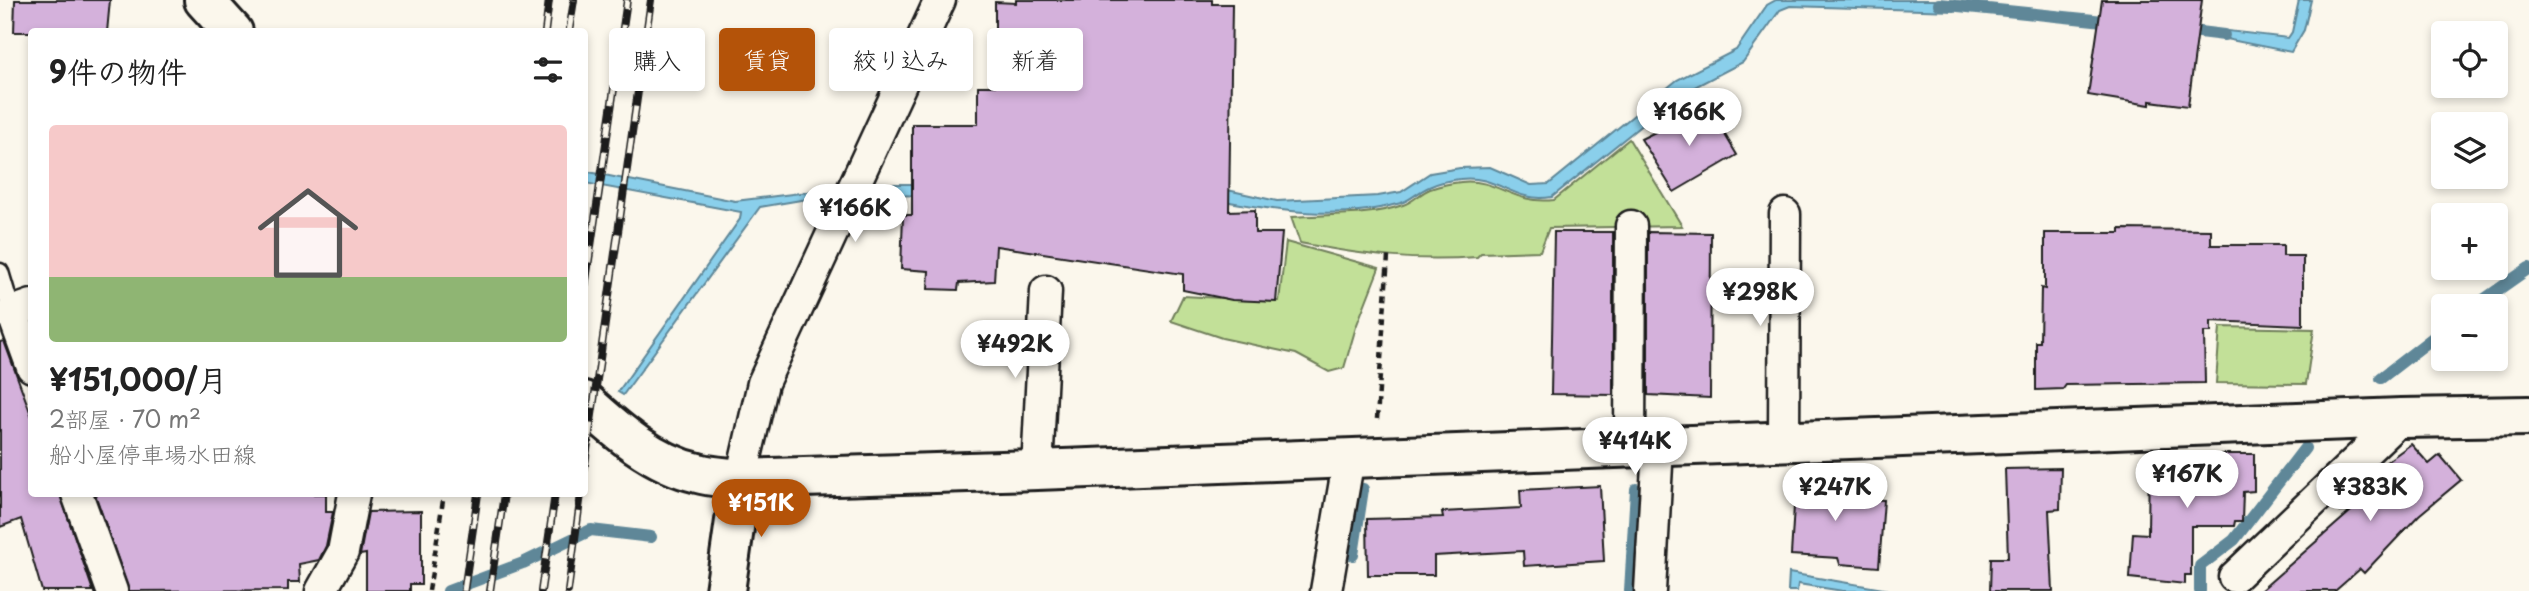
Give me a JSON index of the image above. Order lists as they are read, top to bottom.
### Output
{
  "page": {
    "map_buttons": ["+", "−"],
    "chip": [
      "購入",
      "賃貸",
      "絞り込み",
      "新着"
    ],
    "heading": "9件の物件",
    "price": [
      "¥166K",
      "¥166K",
      "¥298K",
      "¥492K",
      "¥414K",
      "¥167K",
      "¥247K",
      "¥383K",
      "¥151K"
    ],
    "list": [
      {
        "name": "¥151,000/月",
        "note": "2部屋 · 70 m² · 船小屋停車場水田線"
      }
    ]
  }
}
